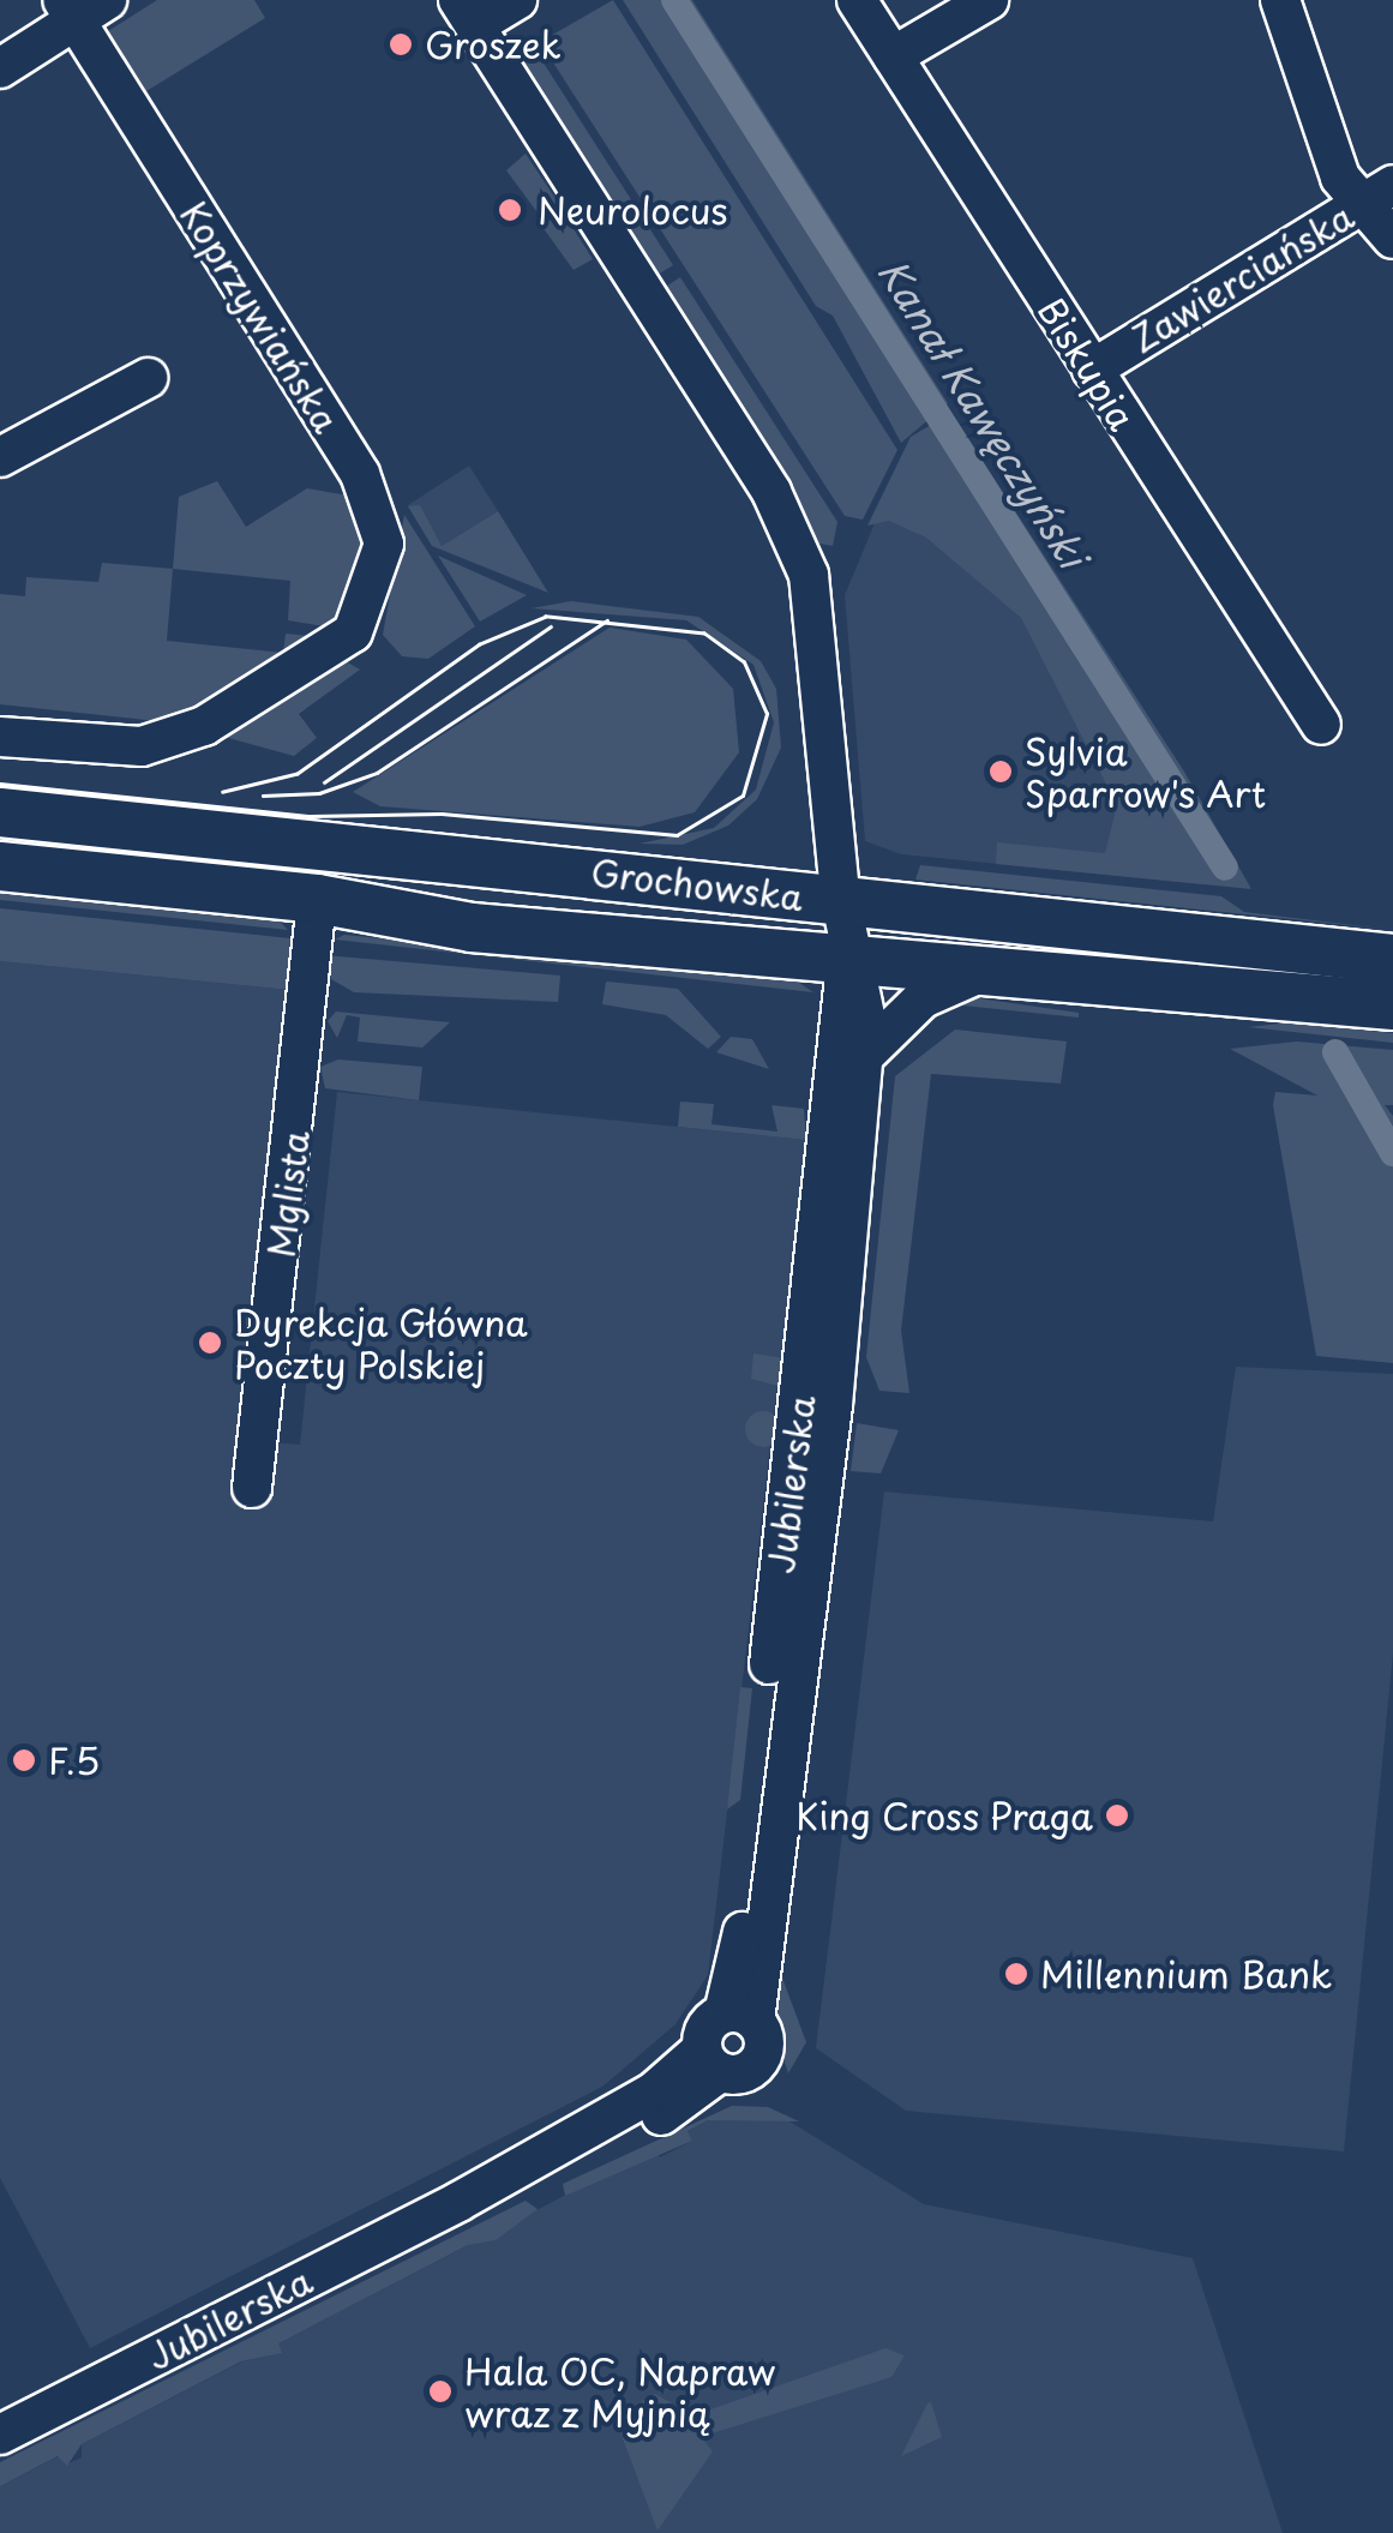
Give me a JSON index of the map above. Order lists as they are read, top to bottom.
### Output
{
  "streets": {
    "main road": ["Grochowska"],
    "street": [
      "Zawierciańska",
      "Koprzywiańska",
      "Biskupia",
      "Mglista",
      "Jubilerska"
    ]
  },
  "crossings": [
    ["Zawierciańska", "Biskupia"],
    ["Grochowska", "Mglista"],
    ["Grochowska", "Jubilerska"]
  ],
  "water": ["Kanał Kawęczyński"],
  "places": [
    "Groszek",
    "Neurolocus",
    "Sylvia Sparrow's Art",
    "Dyrekcja Główna Poczty Polskiej",
    "F.5",
    "King Cross Praga",
    "Millennium Bank",
    "Hala OC, Napraw wraz z Myjnią"
  ]
}
